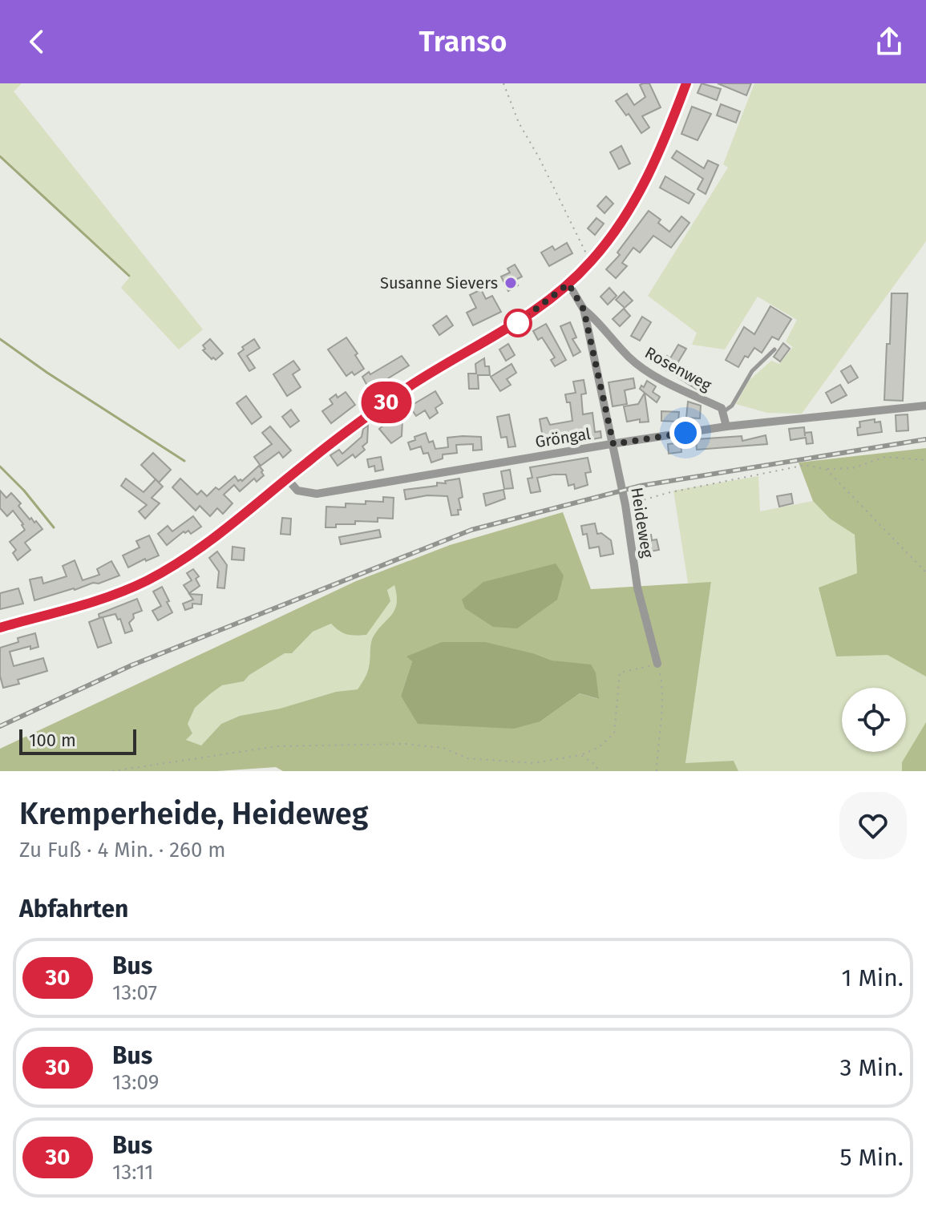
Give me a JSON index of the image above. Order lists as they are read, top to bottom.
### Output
{
  "streets": {
    "street": ["Rosenweg", "Gröngal", "Heideweg"]
  },
  "crossings": [
    ["Rosenweg", "Heideweg"],
    ["Gröngal", "Heideweg"]
  ],
  "places": ["Susanne Sievers"],
  "lines": ["bus line 30"],
  "scale_bar": "100 m",
  "page": {
    "header": "Transo",
    "on_map": "30",
    "scale": "100 m",
    "heading": [
      ["Kremperheide, Heideweg", "Zu Fuß · 4 Min. · 260 m"],
      "Abfahrten"
    ],
    "list": [
      {
        "mark": "30",
        "name": "Bus",
        "note": "13:07",
        "value": "1 Min."
      },
      {
        "mark": "30",
        "name": "Bus",
        "note": "13:09",
        "value": "3 Min."
      },
      {
        "mark": "30",
        "name": "Bus",
        "note": "13:11",
        "value": "5 Min."
      }
    ]
  }
}
